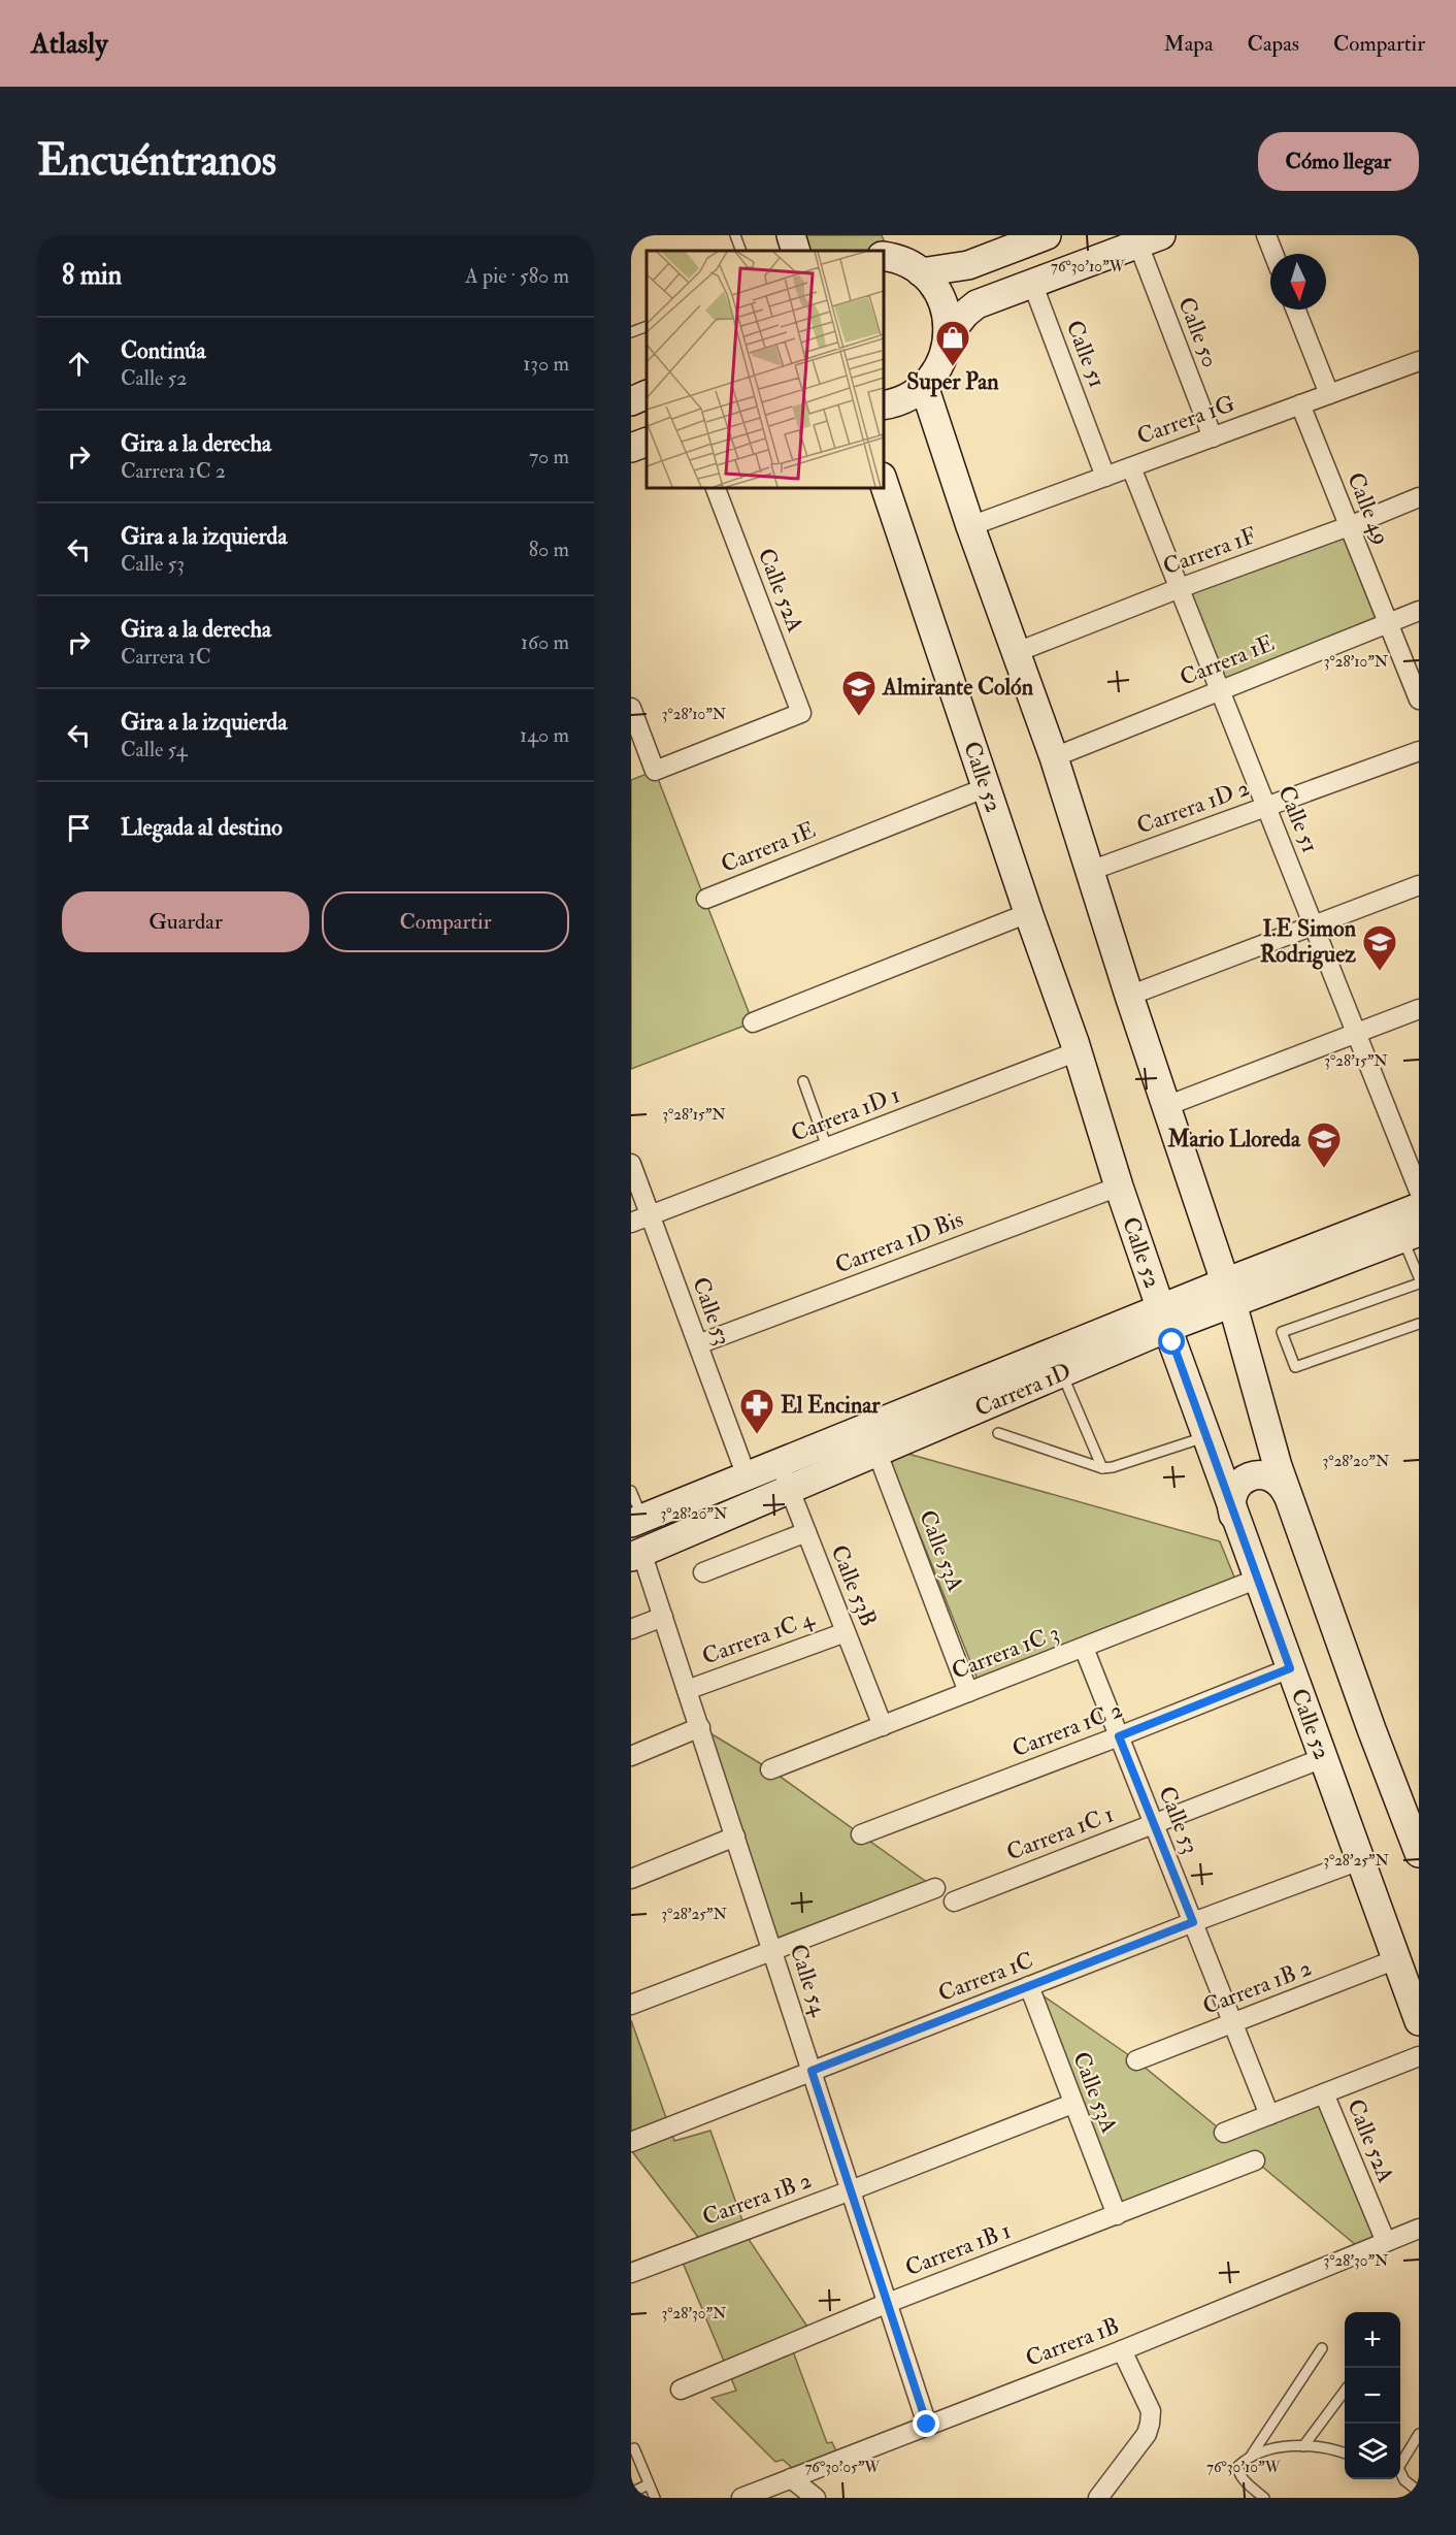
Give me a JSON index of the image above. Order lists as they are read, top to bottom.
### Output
{
  "streets": {
    "main road": ["Calle 52", "Carrera 1D"],
    "street": [
      "Calle 50",
      "Calle 51",
      "Carrera 1G",
      "Calle 49",
      "Carrera 1F",
      "Calle 52A",
      "Carrera 1E",
      "Carrera 1D 2",
      "Carrera 1D 1",
      "Carrera 1D Bis",
      "Calle 53",
      "Calle 53A",
      "Calle 53B",
      "Carrera 1C 4",
      "Carrera 1C 3",
      "Carrera 1C 2",
      "Carrera 1C 1",
      "Carrera 1C",
      "Calle 54",
      "Carrera 1B 2",
      "Carrera 1B 1",
      "Carrera 1B"
    ]
  },
  "crossings": [
    ["Calle 50", "Carrera 1G"],
    ["Calle 51", "Carrera 1G"],
    ["Calle 51", "Carrera 1F"],
    ["Calle 51", "Carrera 1E"],
    ["Calle 51", "Carrera 1D 2"],
    ["Carrera 1G", "Calle 49"],
    ["Calle 49", "Carrera 1F"],
    ["Calle 49", "Carrera 1E"],
    ["Calle 52A", "Carrera 1B"],
    ["Carrera 1E", "Calle 52"],
    ["Calle 52", "Carrera 1D 1"],
    ["Calle 52", "Carrera 1D Bis"],
    ["Calle 52", "Carrera 1D"],
    ["Calle 52", "Carrera 1C 3"],
    ["Calle 52", "Carrera 1C 2"],
    ["Calle 52", "Carrera 1C 1"],
    ["Calle 52", "Carrera 1C"],
    ["Calle 52", "Carrera 1B 2"],
    ["Carrera 1D 1", "Calle 53"],
    ["Carrera 1D Bis", "Calle 53"],
    ["Calle 53", "Carrera 1D"],
    ["Calle 53", "Carrera 1C 3"],
    ["Calle 53", "Carrera 1C 2"],
    ["Calle 53", "Carrera 1C 1"],
    ["Calle 53", "Carrera 1C"],
    ["Calle 53", "Carrera 1B 2"],
    ["Carrera 1D", "Calle 53A"],
    ["Carrera 1D", "Calle 53B"],
    ["Carrera 1D", "Calle 54"],
    ["Calle 53A", "Carrera 1C 3"],
    ["Calle 53A", "Carrera 1C"],
    ["Calle 53A", "Carrera 1B 2"],
    ["Calle 53A", "Carrera 1B 1"],
    ["Calle 53B", "Carrera 1C 4"],
    ["Calle 53B", "Carrera 1C 3"],
    ["Carrera 1C 4", "Calle 54"],
    ["Carrera 1C", "Calle 54"],
    ["Calle 54", "Carrera 1B 2"],
    ["Calle 54", "Carrera 1B 1"],
    ["Calle 54", "Carrera 1B"]
  ],
  "places": {
    "shop": ["Super Pan"],
    "school or university": ["Almirante Colón", "I.E Simon Rodriguez", "Mario Lloreda"],
    "pharmacy": ["El Encinar"]
  },
  "north": "bottom",
  "page": {
    "header": "Atlasly",
    "nav": ["Mapa", "Capas", "Compartir"],
    "buttons": [
      "Cómo llegar",
      ["Guardar", "Compartir"]
    ],
    "title": "Encuéntranos",
    "heading": ["8 min", "A pie · 580 m"],
    "list": [
      ["Continúa", "Calle 52", "130 m"],
      ["Gira a la derecha", "Carrera 1C 2", "70 m"],
      ["Gira a la izquierda", "Calle 53", "80 m"],
      ["Gira a la derecha", "Carrera 1C", "160 m"],
      ["Gira a la izquierda", "Calle 54", "140 m"],
      "Llegada al destino"
    ],
    "map_buttons": ["+", "−"]
  },
  "coordinates": [
    "76°30'10\"W",
    "3°28'10\"N",
    "3°28'15\"N",
    "3°28'20\"N",
    "3°28'25\"N",
    "3°28'30\"N",
    "76°30'05\"W"
  ]
}
